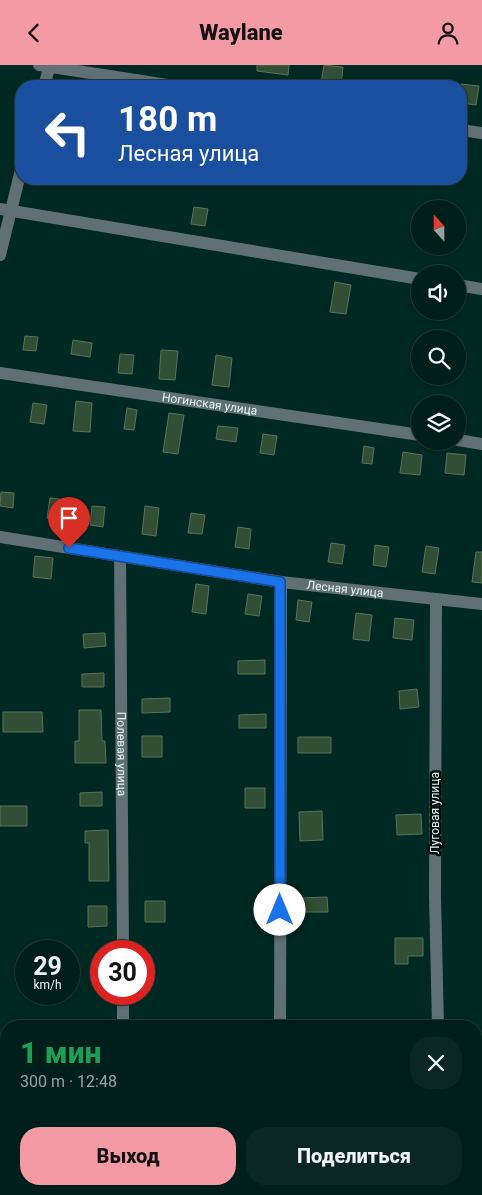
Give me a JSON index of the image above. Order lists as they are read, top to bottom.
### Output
{
  "streets": {
    "street": [
      "Ногинская улица",
      "Лесная улица",
      "Полевая улица",
      "Луговая улица"
    ]
  },
  "crossings": [
    ["Лесная улица", "Полевая улица"],
    ["Лесная улица", "Луговая улица"]
  ],
  "north": "top",
  "page": {
    "header": "Waylane",
    "turn": ["180 m", "Лесная улица"],
    "speed": "29 km/h",
    "limit": "30",
    "heading": ["1 мин", "300 m · 12:48"],
    "buttons": ["Выход", "Поделиться"]
  }
}
